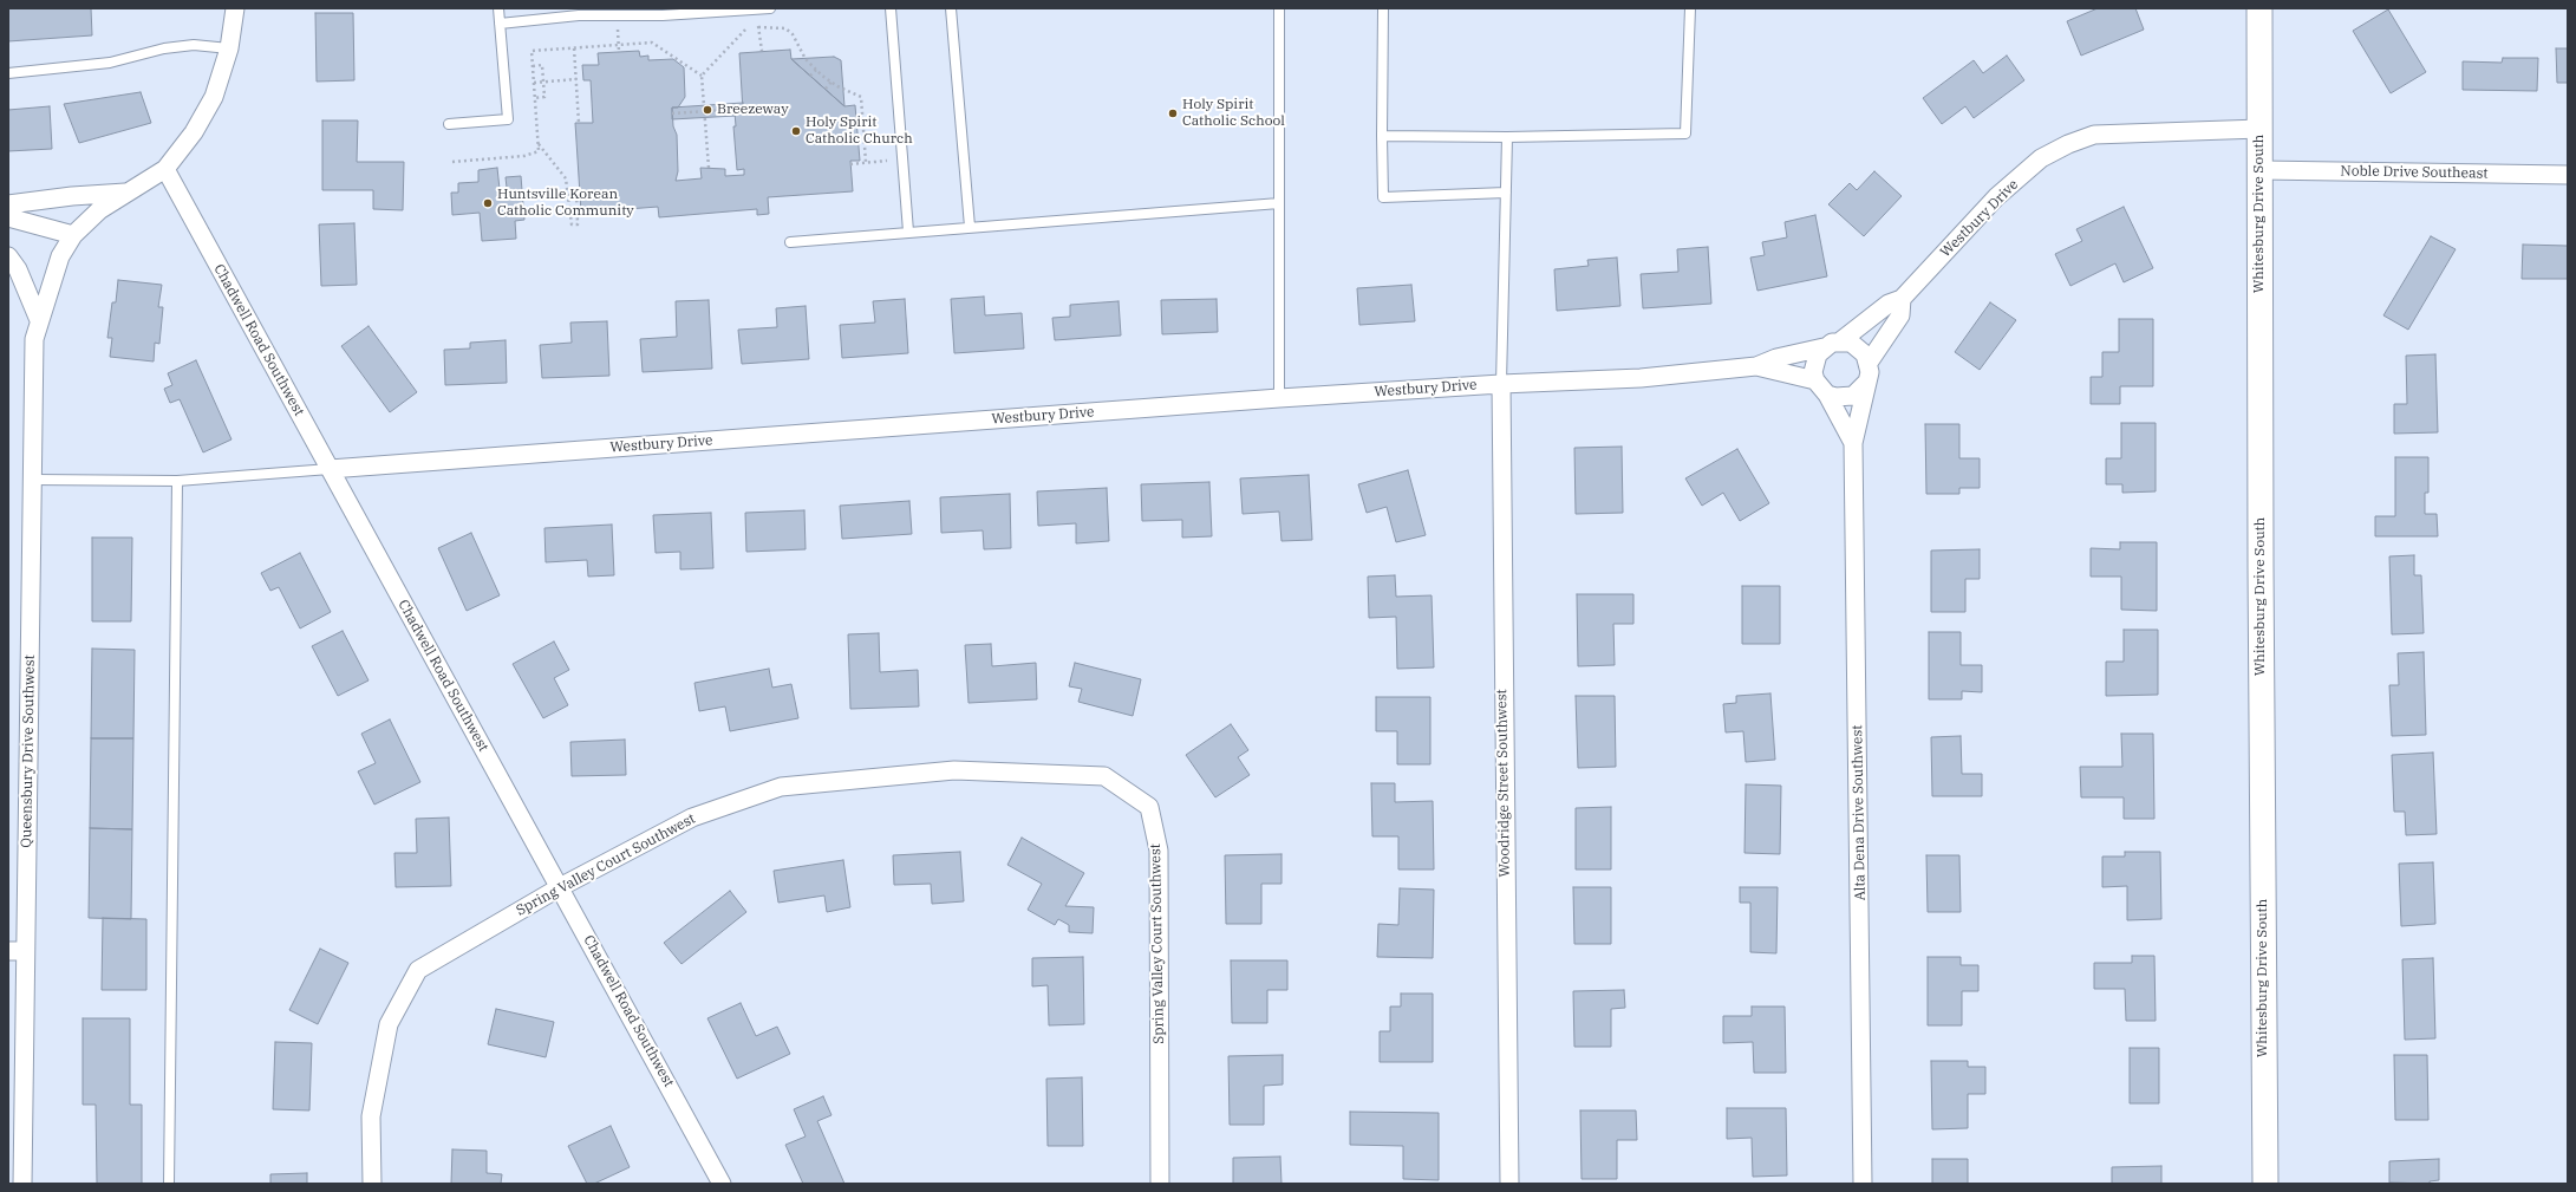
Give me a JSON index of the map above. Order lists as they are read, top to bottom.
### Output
{
  "streets": {
    "main road": ["Whitesburg Drive South"],
    "street": [
      "Noble Drive Southeast",
      "Westbury Drive",
      "Chadwell Road Southwest",
      "Queensbury Drive Southwest",
      "Woodridge Street Southwest",
      "Alta Dena Drive Southwest",
      "Spring Valley Court Southwest"
    ]
  },
  "crossings": [
    ["Noble Drive Southeast", "Whitesburg Drive South"],
    ["Whitesburg Drive South", "Westbury Drive"],
    ["Westbury Drive", "Chadwell Road Southwest"],
    ["Westbury Drive", "Woodridge Street Southwest"],
    ["Westbury Drive", "Alta Dena Drive Southwest"],
    ["Chadwell Road Southwest", "Queensbury Drive Southwest"],
    ["Chadwell Road Southwest", "Spring Valley Court Southwest"]
  ],
  "places": [
    "Breezeway",
    "Holy Spirit Catholic School",
    "Holy Spirit Catholic Church",
    "Huntsville Korean Catholic Community"
  ]
}
